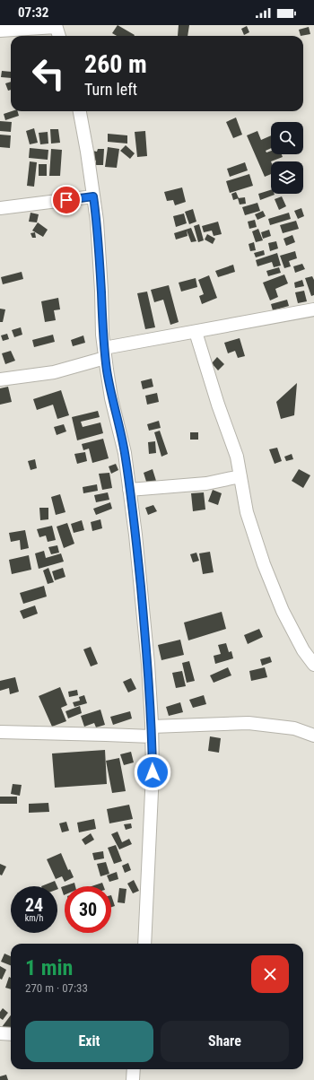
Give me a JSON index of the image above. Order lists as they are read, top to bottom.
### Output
{
  "page": {
    "status": "07:32",
    "turn": ["260 m", "Turn left"],
    "speed": "24 km/h",
    "limit": "30",
    "heading": ["1 min", "270 m · 07:33"],
    "buttons": ["Exit", "Share"]
  }
}
